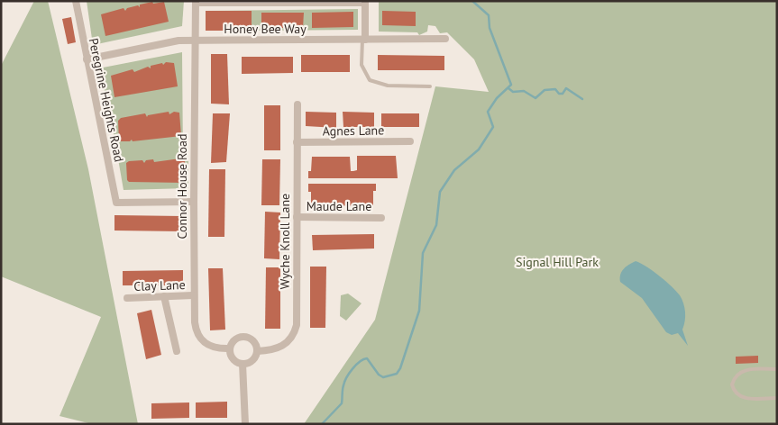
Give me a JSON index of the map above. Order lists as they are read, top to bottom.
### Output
{
  "streets": {
    "street": [
      "Honey Bee Way",
      "Peregrine Heights Road",
      "Agnes Lane",
      "Connor House Road",
      "Maude Lane",
      "Wyche Knoll Lane",
      "Clay Lane"
    ]
  },
  "crossings": [
    ["Honey Bee Way", "Peregrine Heights Road"],
    ["Honey Bee Way", "Connor House Road"],
    ["Peregrine Heights Road", "Connor House Road"],
    ["Agnes Lane", "Wyche Knoll Lane"],
    ["Connor House Road", "Wyche Knoll Lane"],
    ["Connor House Road", "Clay Lane"],
    ["Maude Lane", "Wyche Knoll Lane"]
  ],
  "parks": ["Signal Hill Park"]
}
